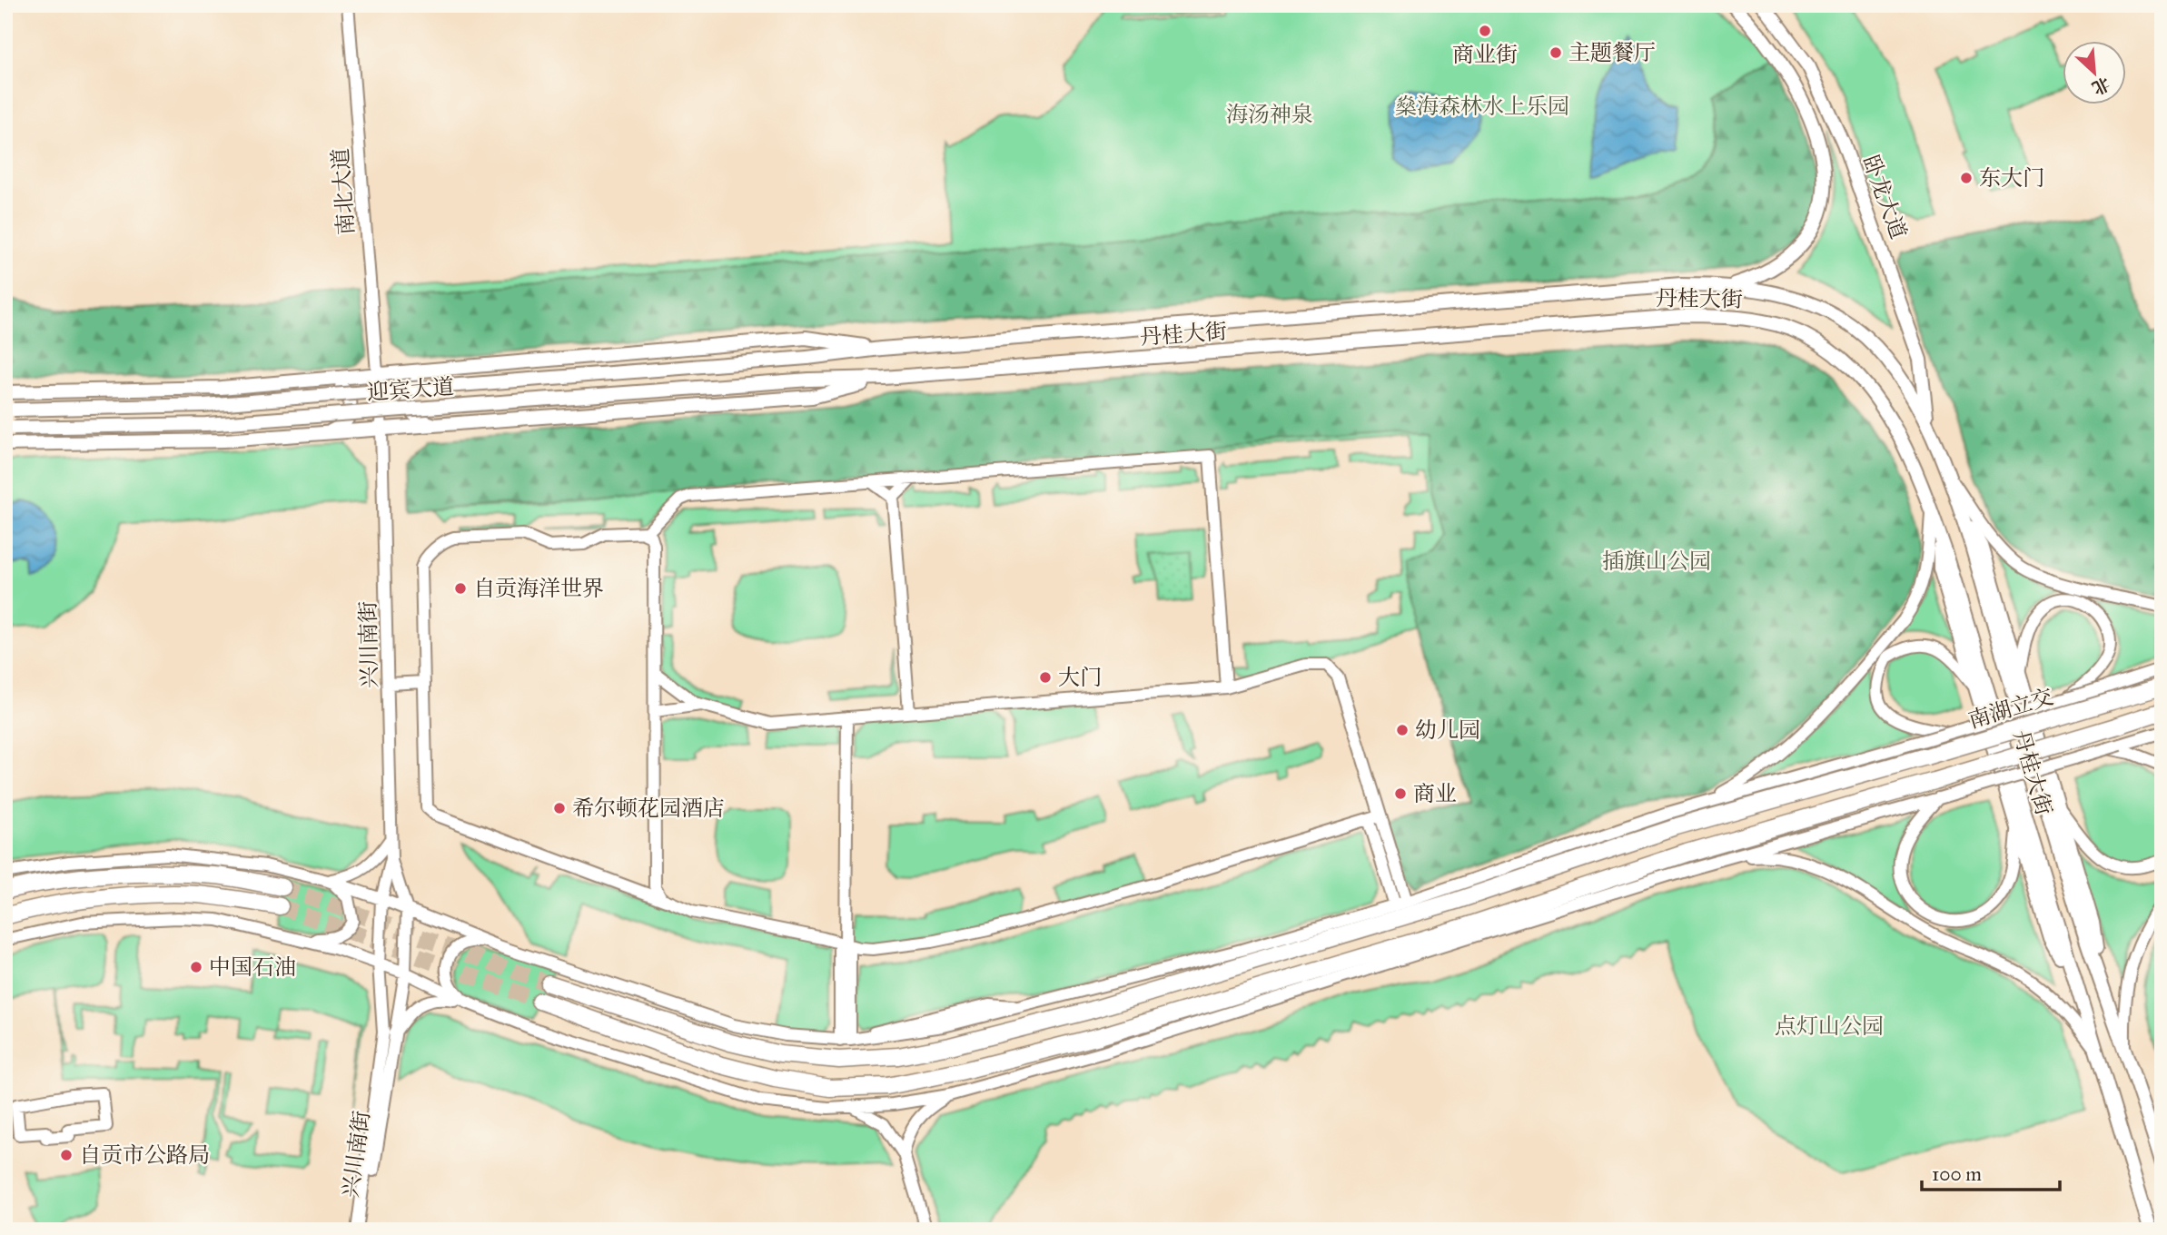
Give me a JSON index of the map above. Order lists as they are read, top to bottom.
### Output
{
  "streets": {
    "highway": ["南湖立交"],
    "main road": ["卧龙大道", "丹桂大街", "迎宾大道"],
    "street": ["南北大道", "兴川南街"]
  },
  "crossings": [
    ["南北大道", "兴川南街"],
    ["卧龙大道", "丹桂大街"],
    ["丹桂大街", "迎宾大道"]
  ],
  "parks": [
    "燊海森林水上乐园",
    "海汤神泉",
    "插旗山公园",
    "点灯山公园"
  ],
  "places": [
    "商业街",
    "主题餐厅",
    "东大门",
    "自贡海洋世界",
    "大门",
    "幼儿园",
    "商业",
    "希尔顿花园酒店",
    "中国石油",
    "自贡市公路局"
  ],
  "scale_bar": "100 m",
  "north": "bottom right"
}
